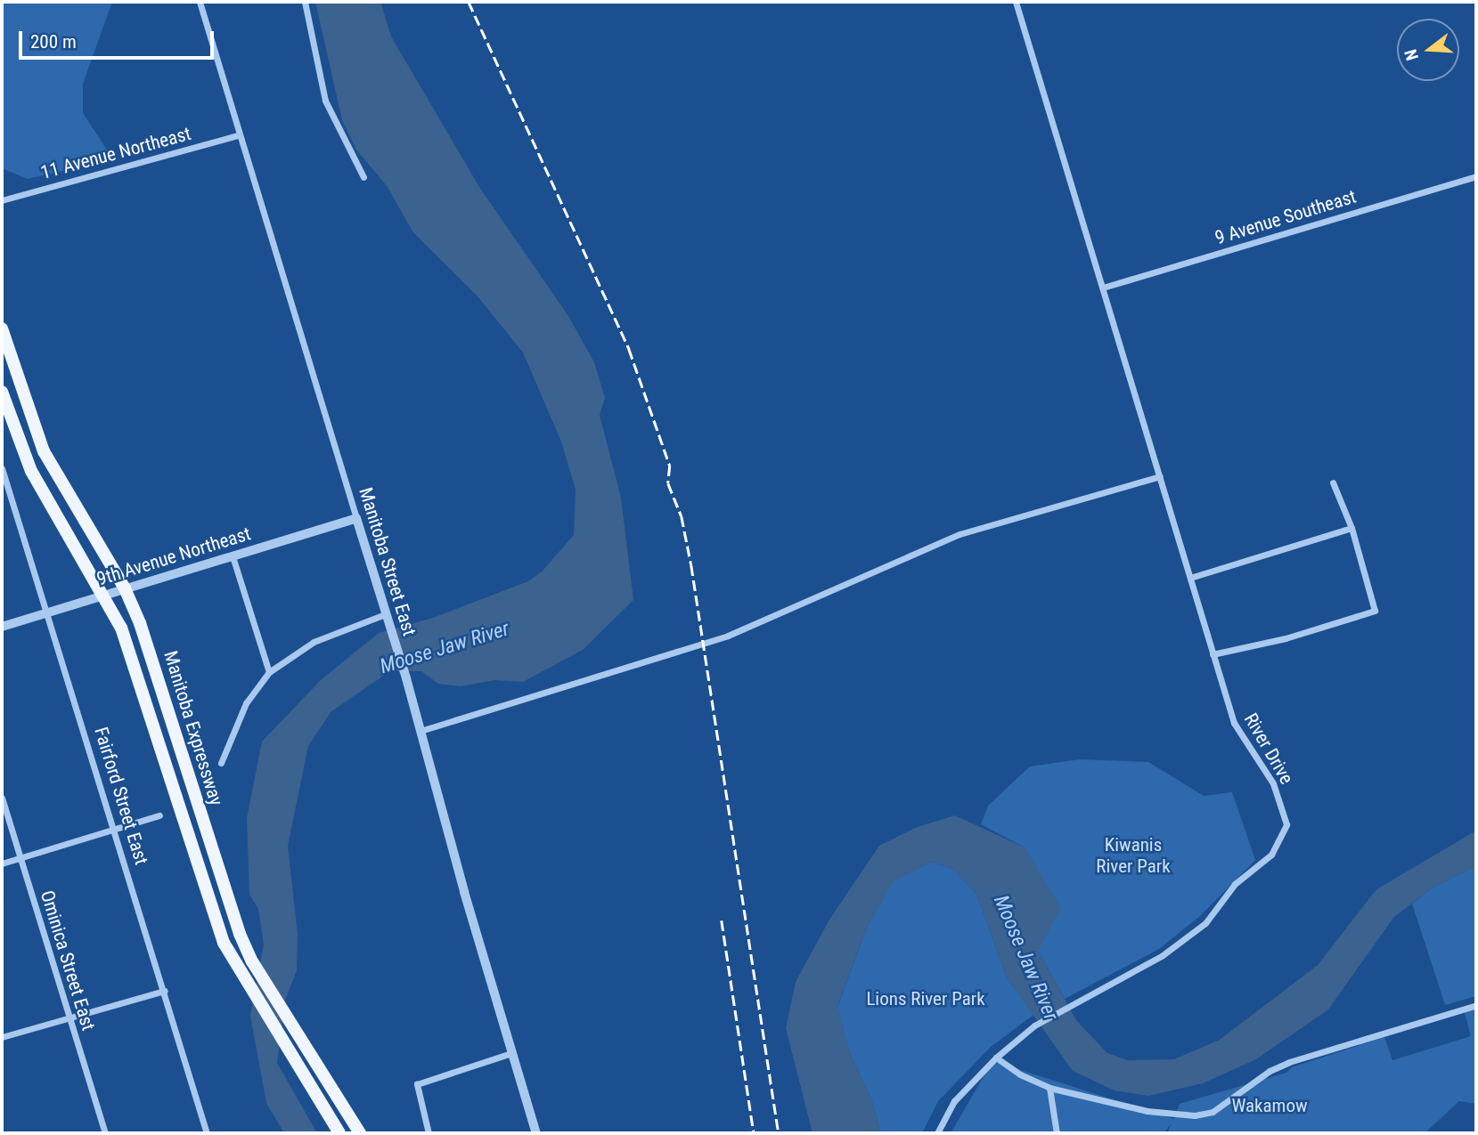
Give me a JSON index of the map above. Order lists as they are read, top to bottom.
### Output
{
  "streets": {
    "main road": ["Manitoba Expressway"],
    "street": [
      "11 Avenue Northeast",
      "9 Avenue Southeast",
      "9th Avenue Northeast",
      "Manitoba Street East",
      "River Drive",
      "Fairford Street East",
      "Ominica Street East"
    ]
  },
  "crossings": [
    ["11 Avenue Northeast", "Manitoba Street East"],
    ["9 Avenue Southeast", "River Drive"],
    ["9th Avenue Northeast", "Manitoba Street East"],
    ["9th Avenue Northeast", "Manitoba Expressway"],
    ["9th Avenue Northeast", "Fairford Street East"]
  ],
  "water": ["Moose Jaw River"],
  "parks": ["Kiwanis River Park", "Lions River Park", "Wakamow"],
  "scale_bar": "200 m",
  "north": "left"
}
